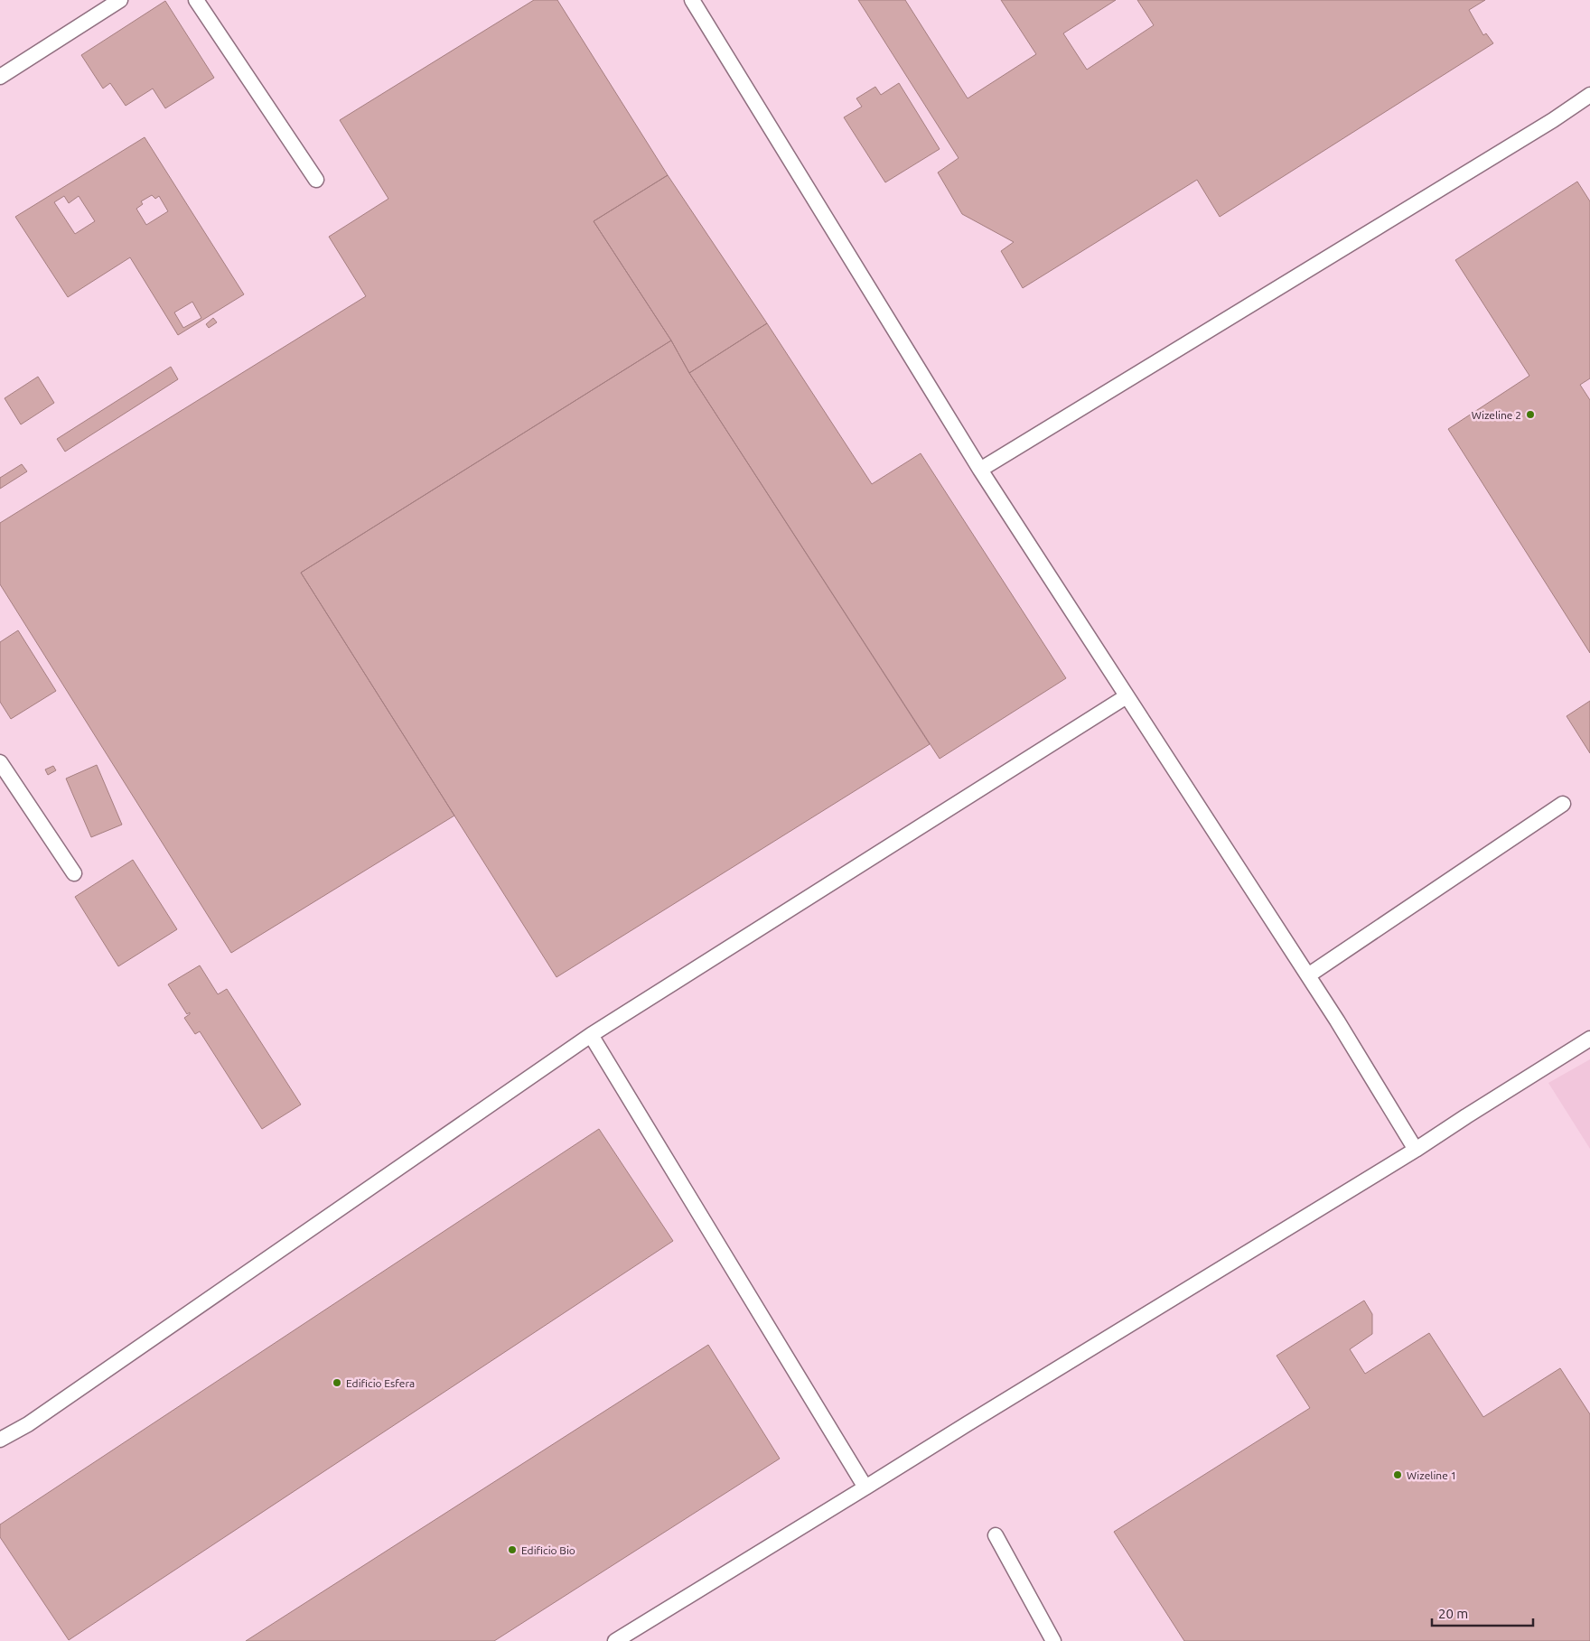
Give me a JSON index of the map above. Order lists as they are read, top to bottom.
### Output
{
  "places": [
    "Wizeline 2",
    "Edificio Esfera",
    "Wizeline 1",
    "Edificio Bio"
  ],
  "scale_bar": "20 m"
}
